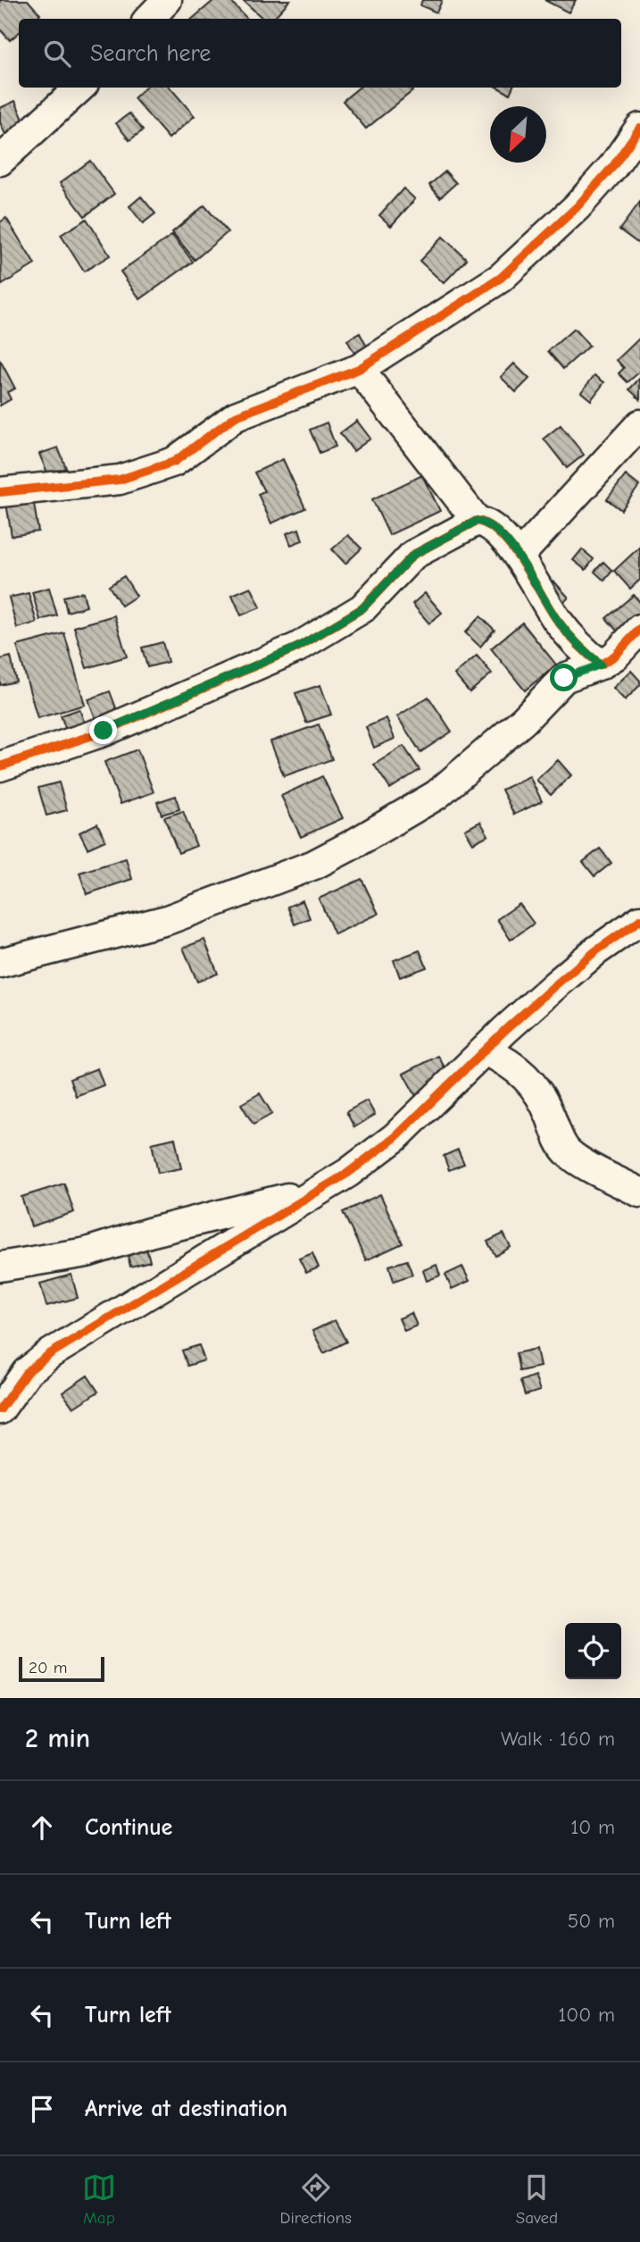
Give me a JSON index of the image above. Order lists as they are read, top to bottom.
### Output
{
  "scale_bar": "20 m",
  "north": "bottom left",
  "page": {
    "search": "Search here",
    "scale": "20 m",
    "heading": ["2 min", "Walk · 160 m"],
    "list": [
      ["Continue", "10 m"],
      ["Turn left", "50 m"],
      ["Turn left", "100 m"],
      "Arrive at destination"
    ],
    "nav": ["Map", "Directions", "Saved"]
  }
}
